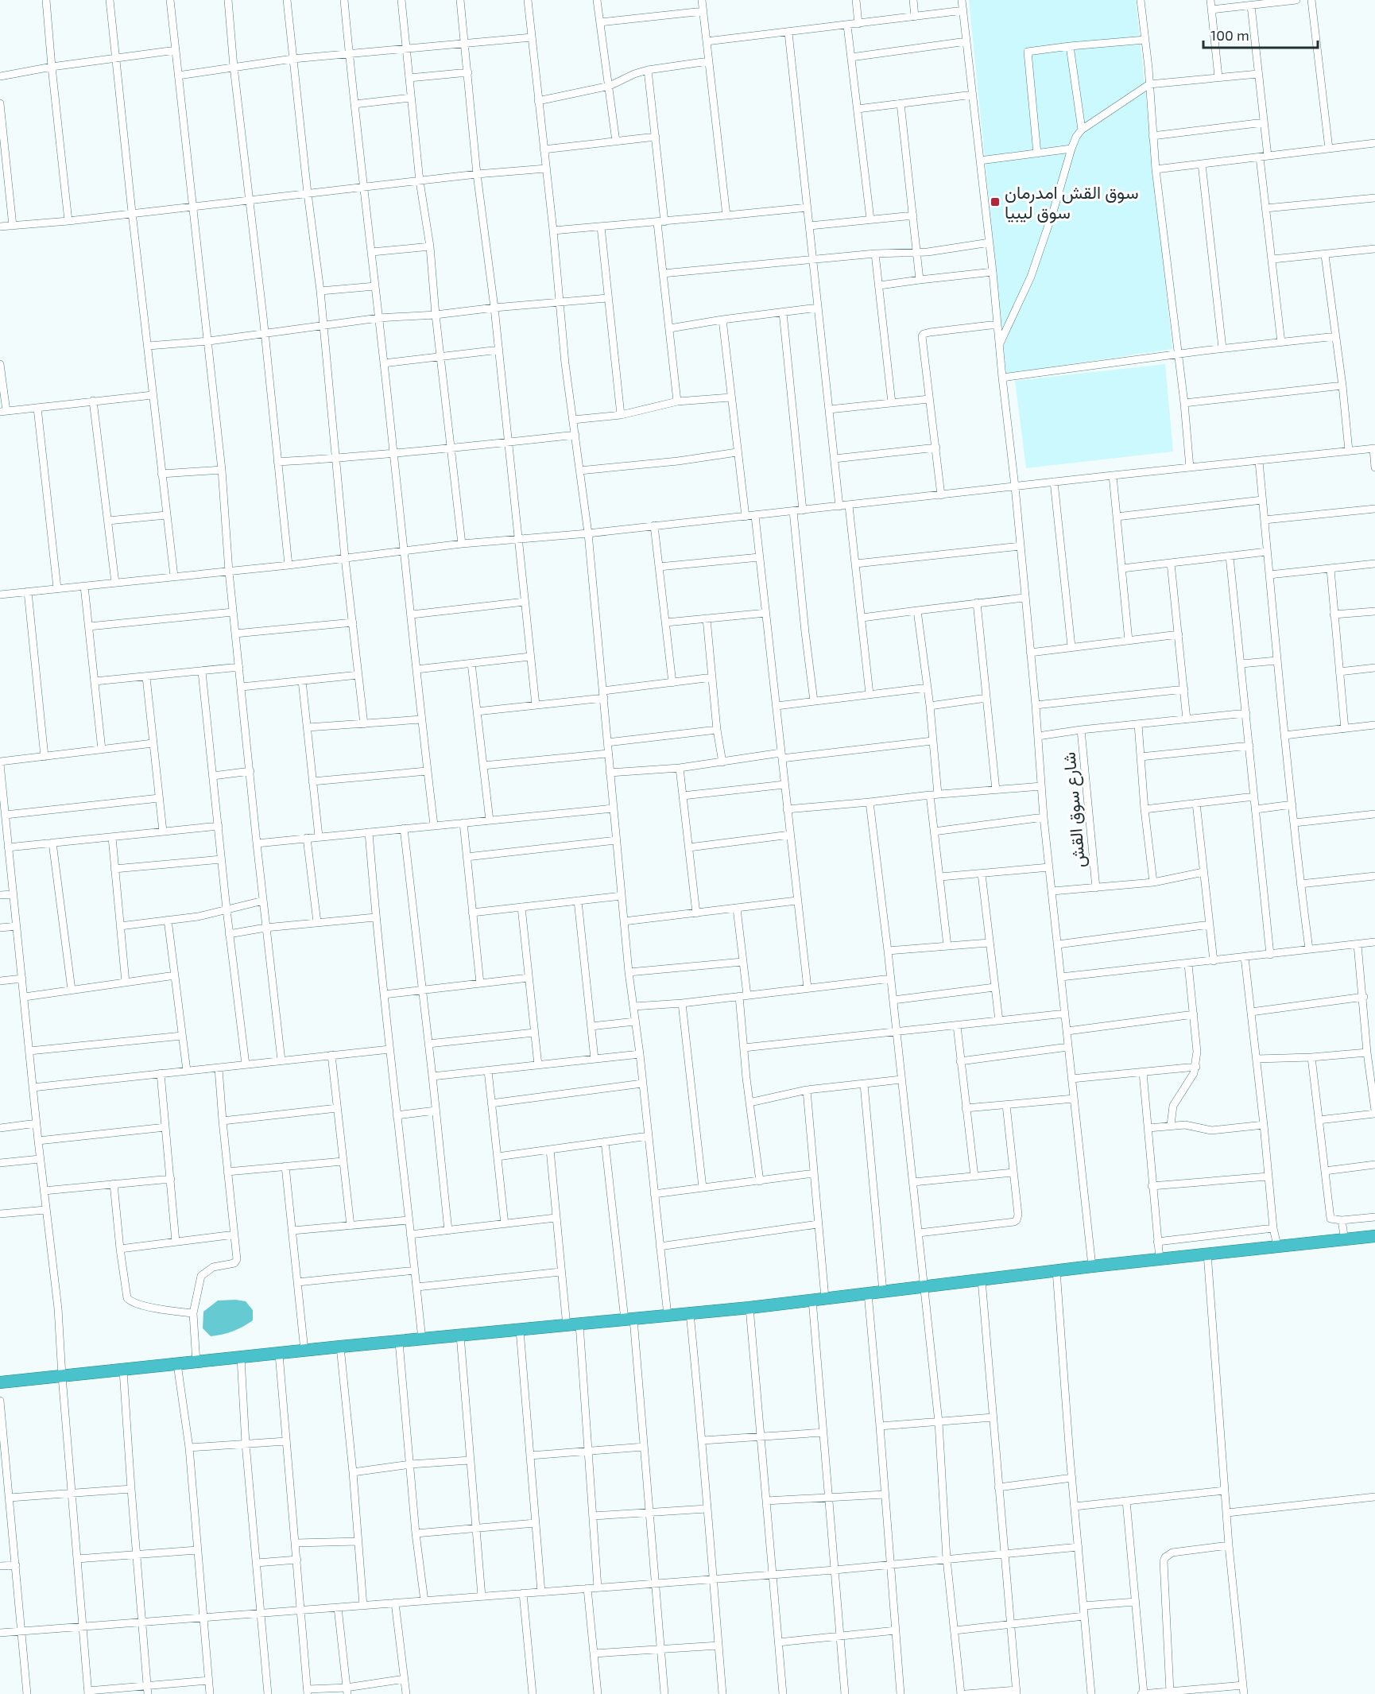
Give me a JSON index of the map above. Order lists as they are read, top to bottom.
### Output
{
  "streets": {
    "street": ["شارع سوق القش"]
  },
  "places": {
    "transit": ["سوق القش امدرمان سوق ليبيا"]
  },
  "scale_bar": "100 m"
}
